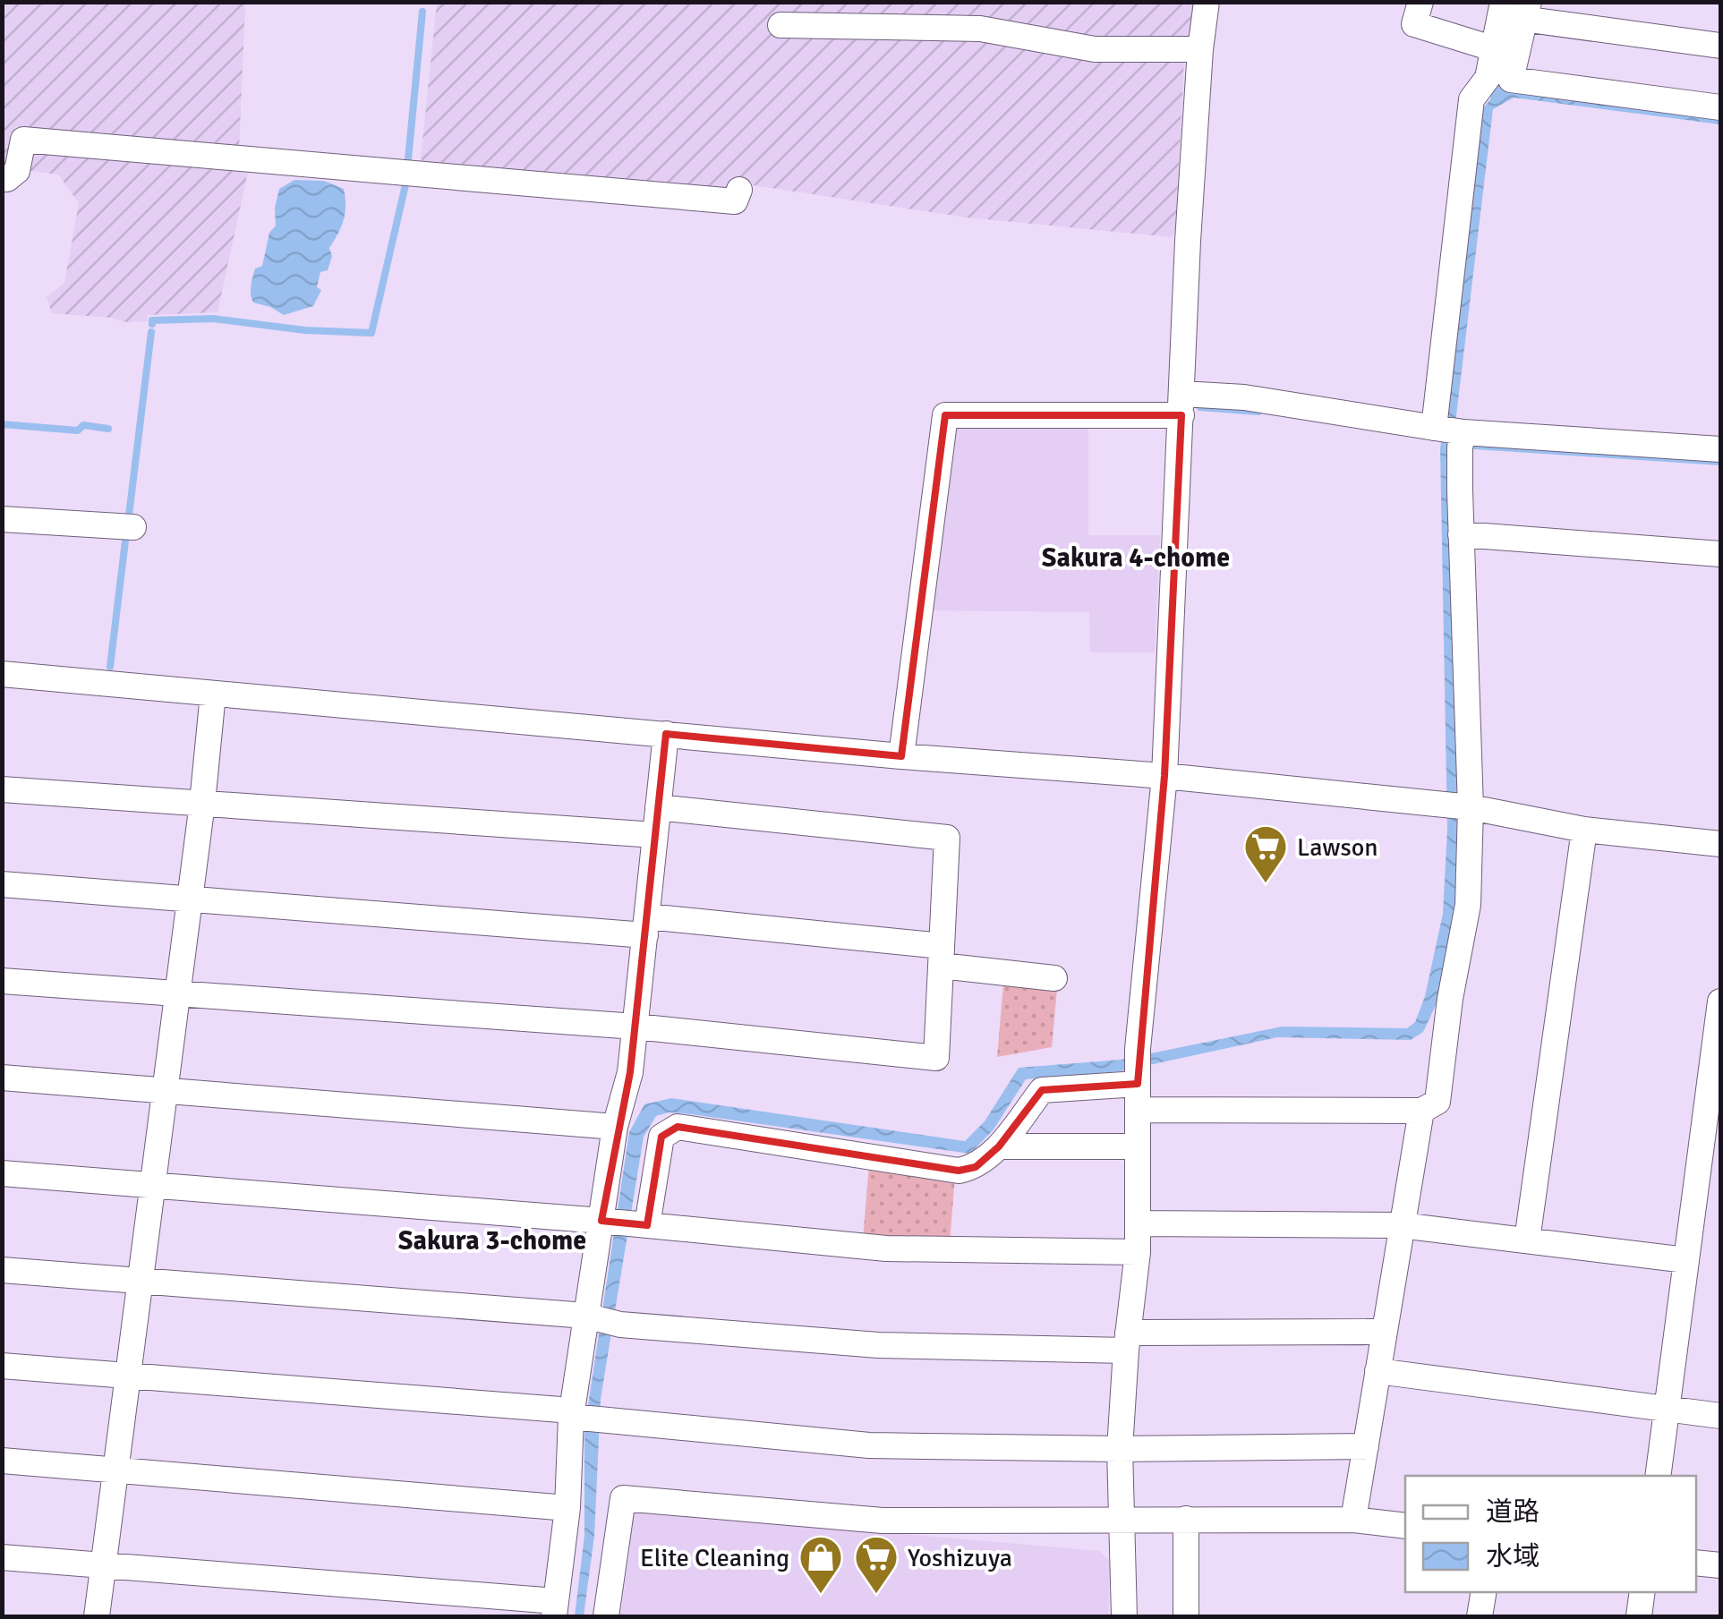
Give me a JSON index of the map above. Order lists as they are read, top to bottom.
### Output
{
  "districts": ["Sakura 4-chome", "Sakura 3-chome"],
  "places": {
    "supermarket": ["Lawson", "Yoshizuya"],
    "shop": ["Elite Cleaning"]
  },
  "legend": ["道路", "水域"]
}
